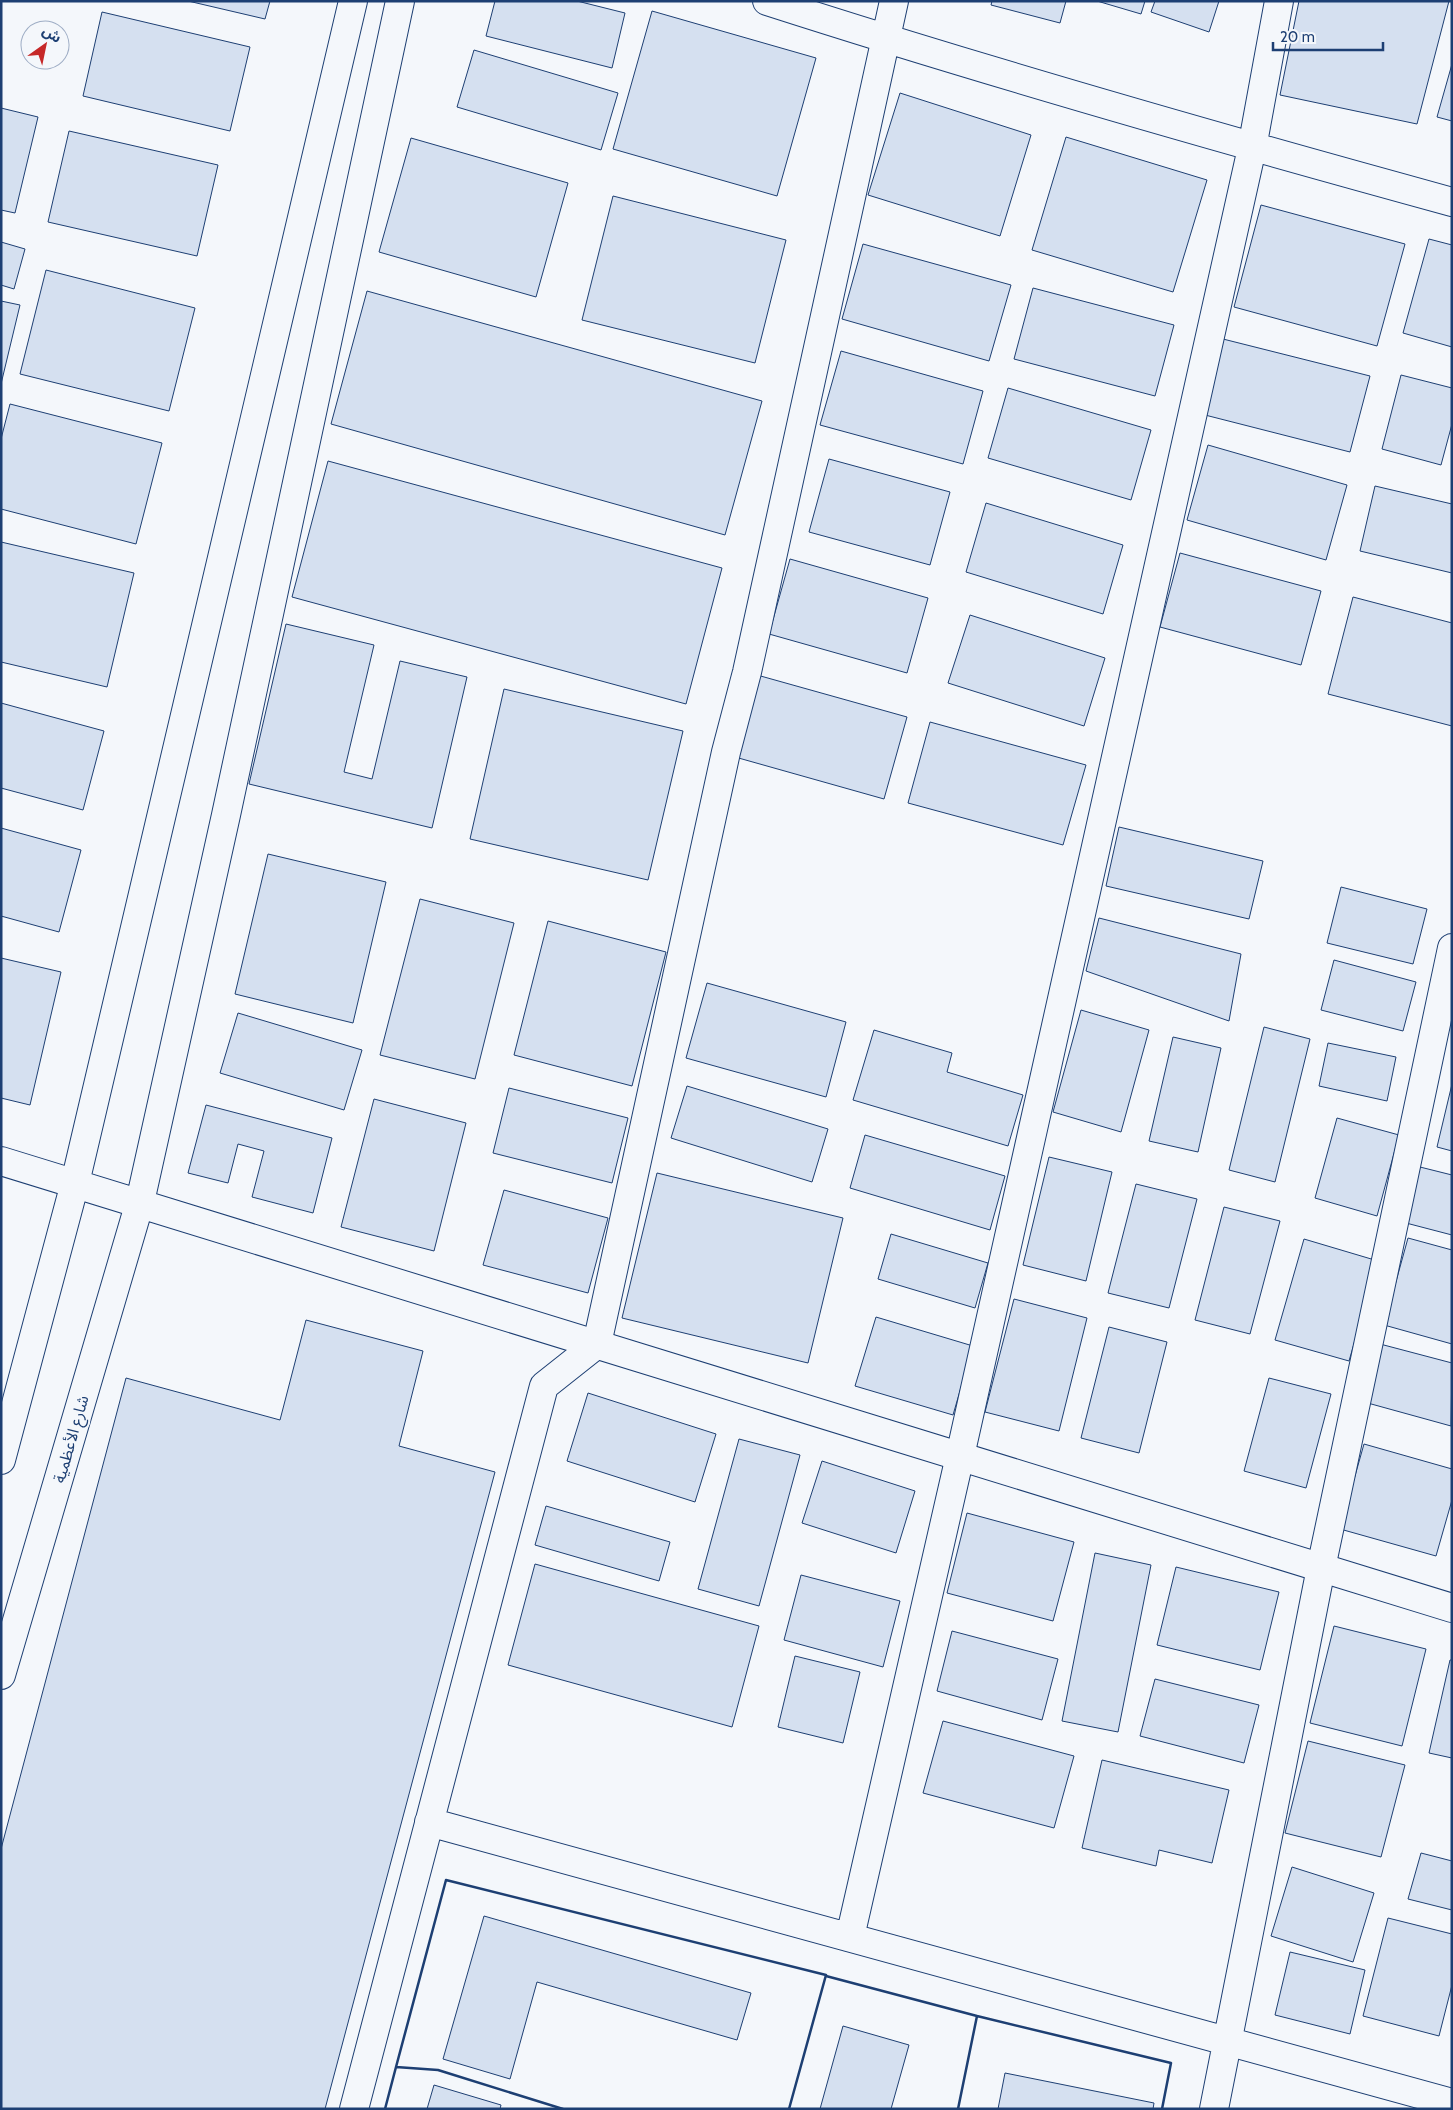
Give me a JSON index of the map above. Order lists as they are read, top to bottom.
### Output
{
  "streets": {
    "street": ["شارع الأعظمية"]
  },
  "scale_bar": "20 m",
  "north": "top right"
}
